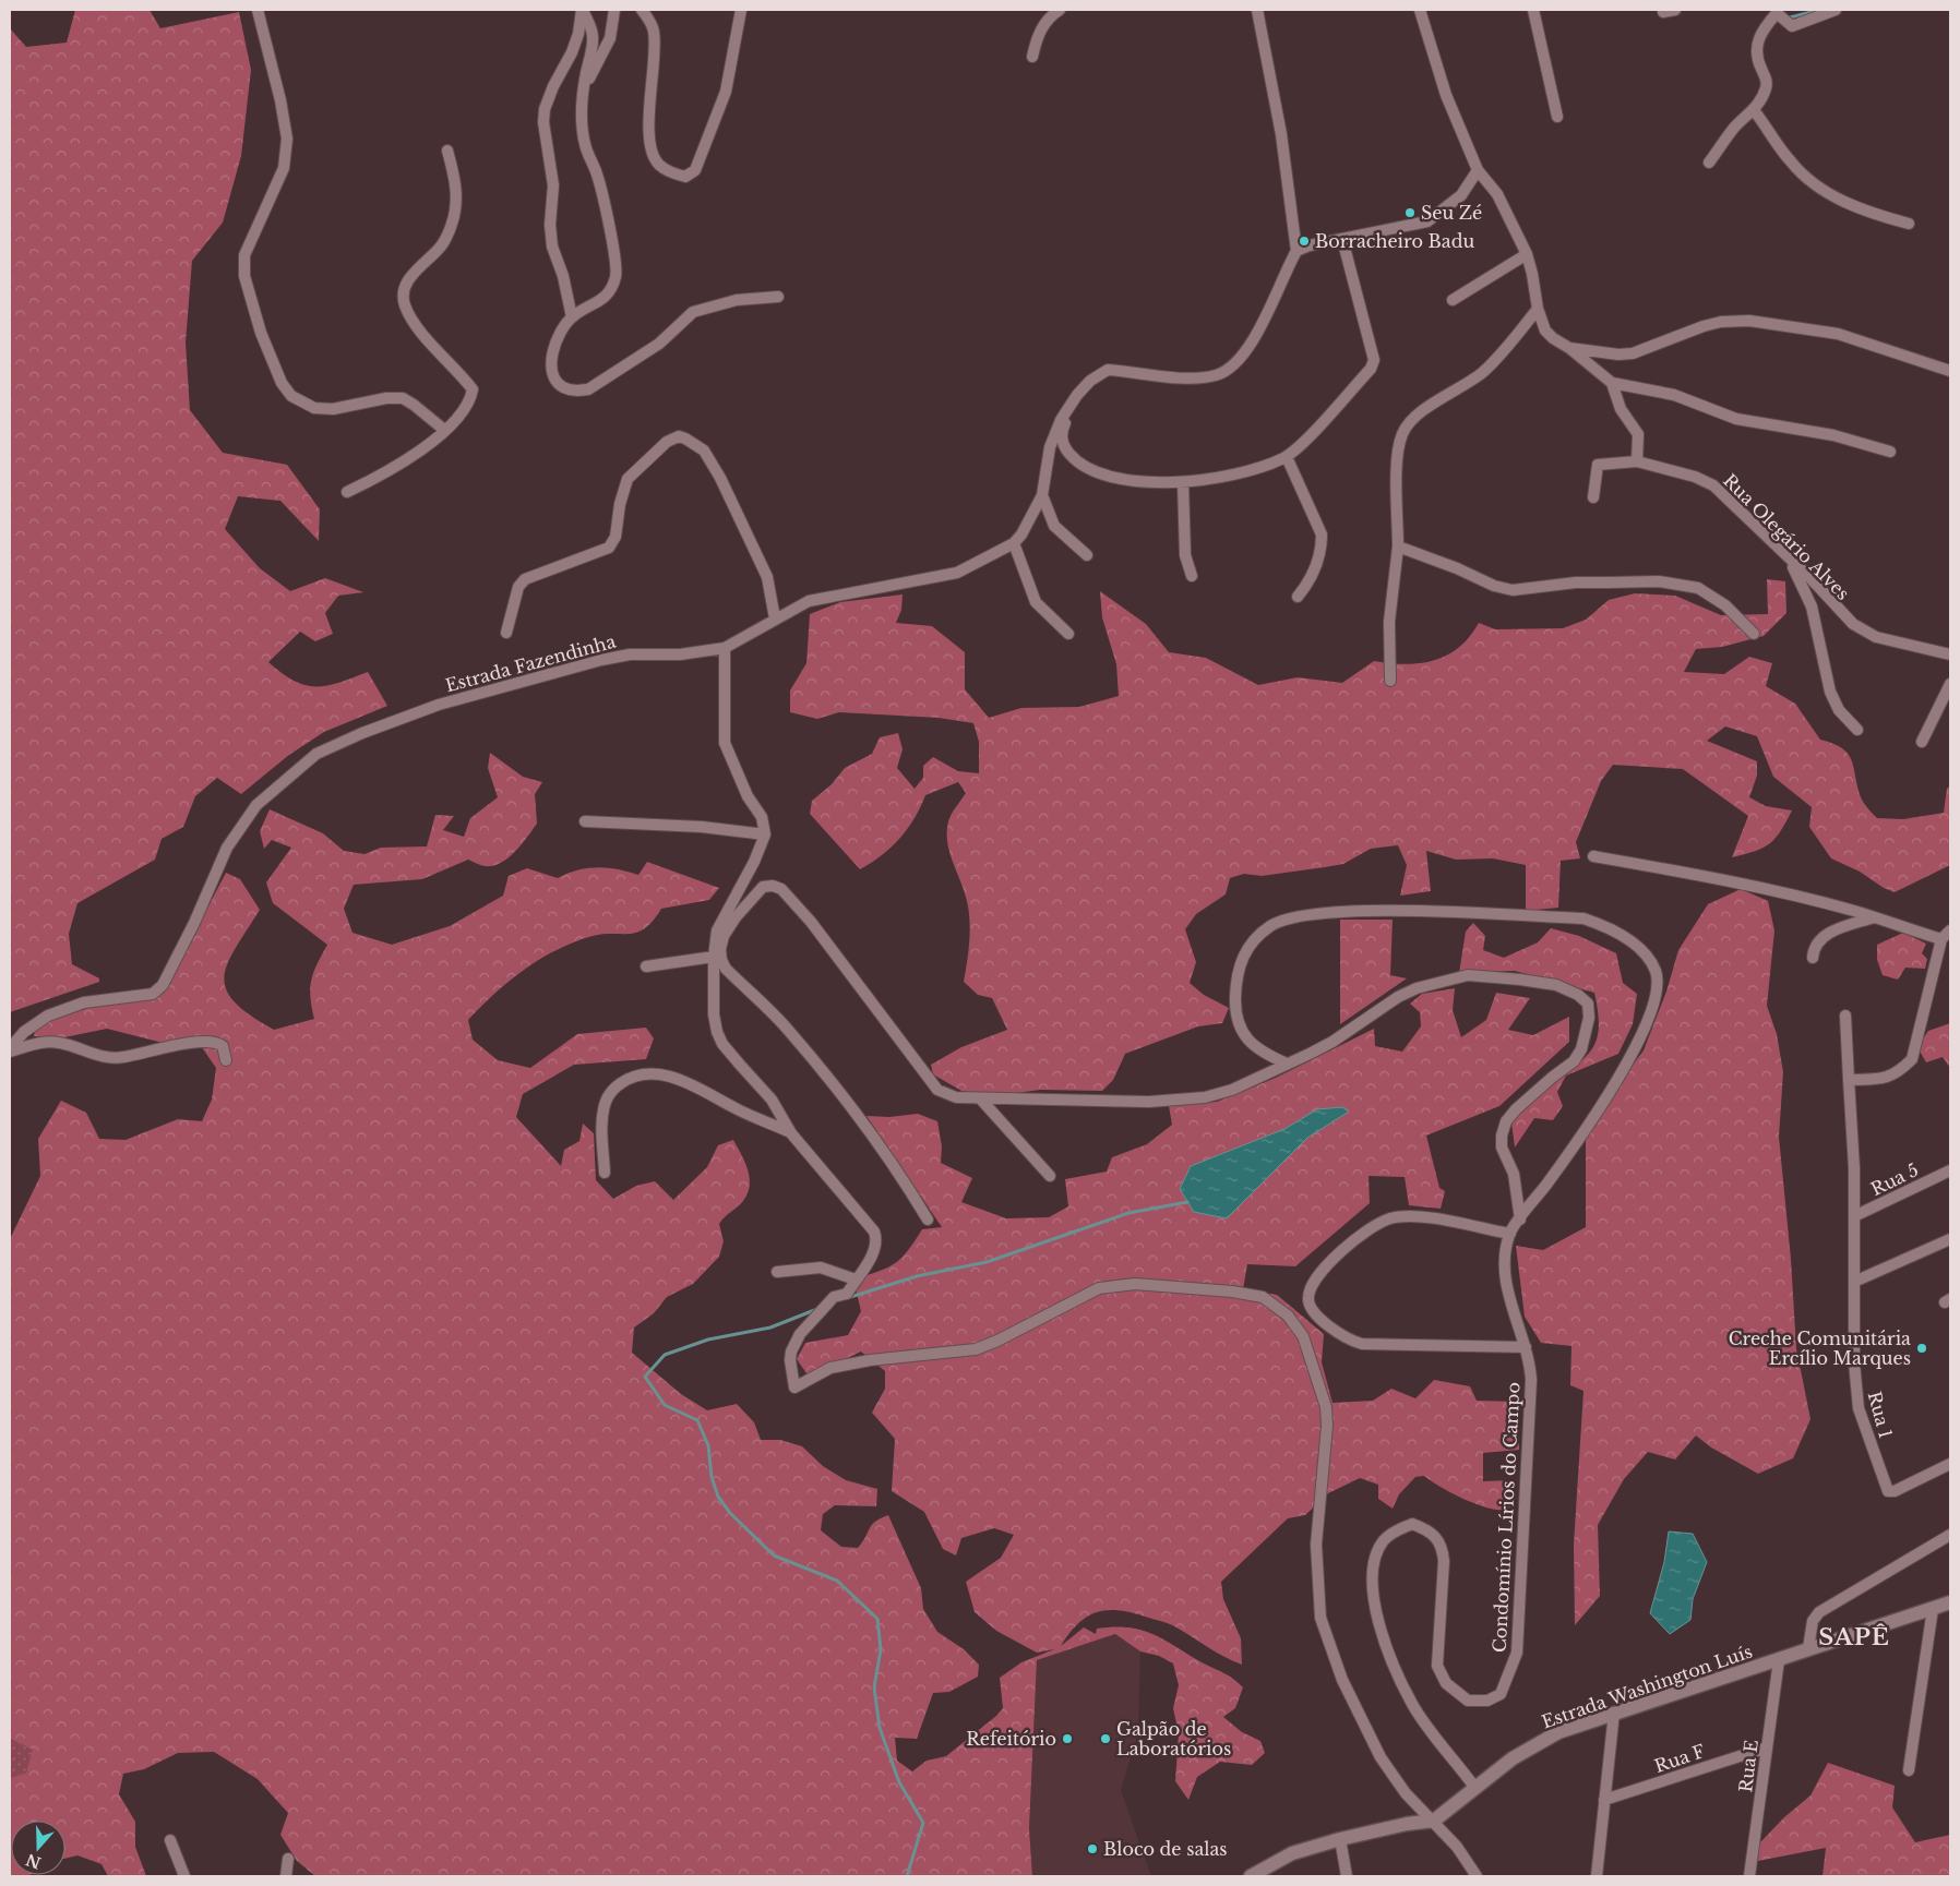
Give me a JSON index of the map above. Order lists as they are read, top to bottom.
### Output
{
  "streets": {
    "street": [
      "Rua Olegário Alves",
      "Estrada Fazendinha",
      "Rua 5",
      "Rua 1",
      "Condomínio Lírios do Campo",
      "Estrada Washington Luís",
      "Rua F",
      "Rua E"
    ]
  },
  "crossings": [
    ["Condomínio Lírios do Campo", "Estrada Washington Luís"],
    ["Estrada Washington Luís", "Rua E"],
    ["Rua F", "Rua E"]
  ],
  "districts": ["SAPÊ"],
  "places": [
    "Seu Zé",
    "Borracheiro Badu",
    "Creche Comunitária Ercílio Marques",
    "Refeitório",
    "Galpão de Laboratórios",
    "Bloco de salas"
  ],
  "north": "bottom"
}
